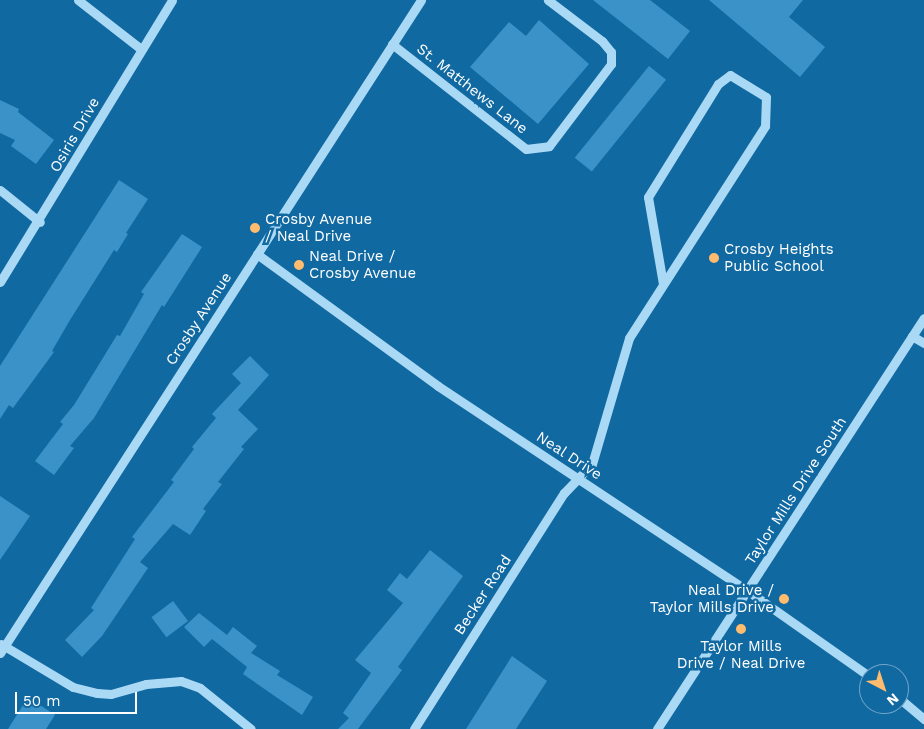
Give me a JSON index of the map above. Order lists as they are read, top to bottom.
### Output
{
  "streets": {
    "street": [
      "St. Matthews Lane",
      "Osiris Drive",
      "Crosby Avenue",
      "Neal Drive",
      "Taylor Mills Drive South",
      "Becker Road"
    ]
  },
  "crossings": [
    ["St. Matthews Lane", "Crosby Avenue"],
    ["Crosby Avenue", "Neal Drive"],
    ["Neal Drive", "Taylor Mills Drive South"],
    ["Neal Drive", "Becker Road"]
  ],
  "places": [
    "Crosby Avenue / Neal Drive",
    "Crosby Heights Public School",
    "Neal Drive / Crosby Avenue",
    "Neal Drive / Taylor Mills Drive",
    "Taylor Mills Drive / Neal Drive"
  ],
  "scale_bar": "50 m",
  "north": "bottom right"
}
